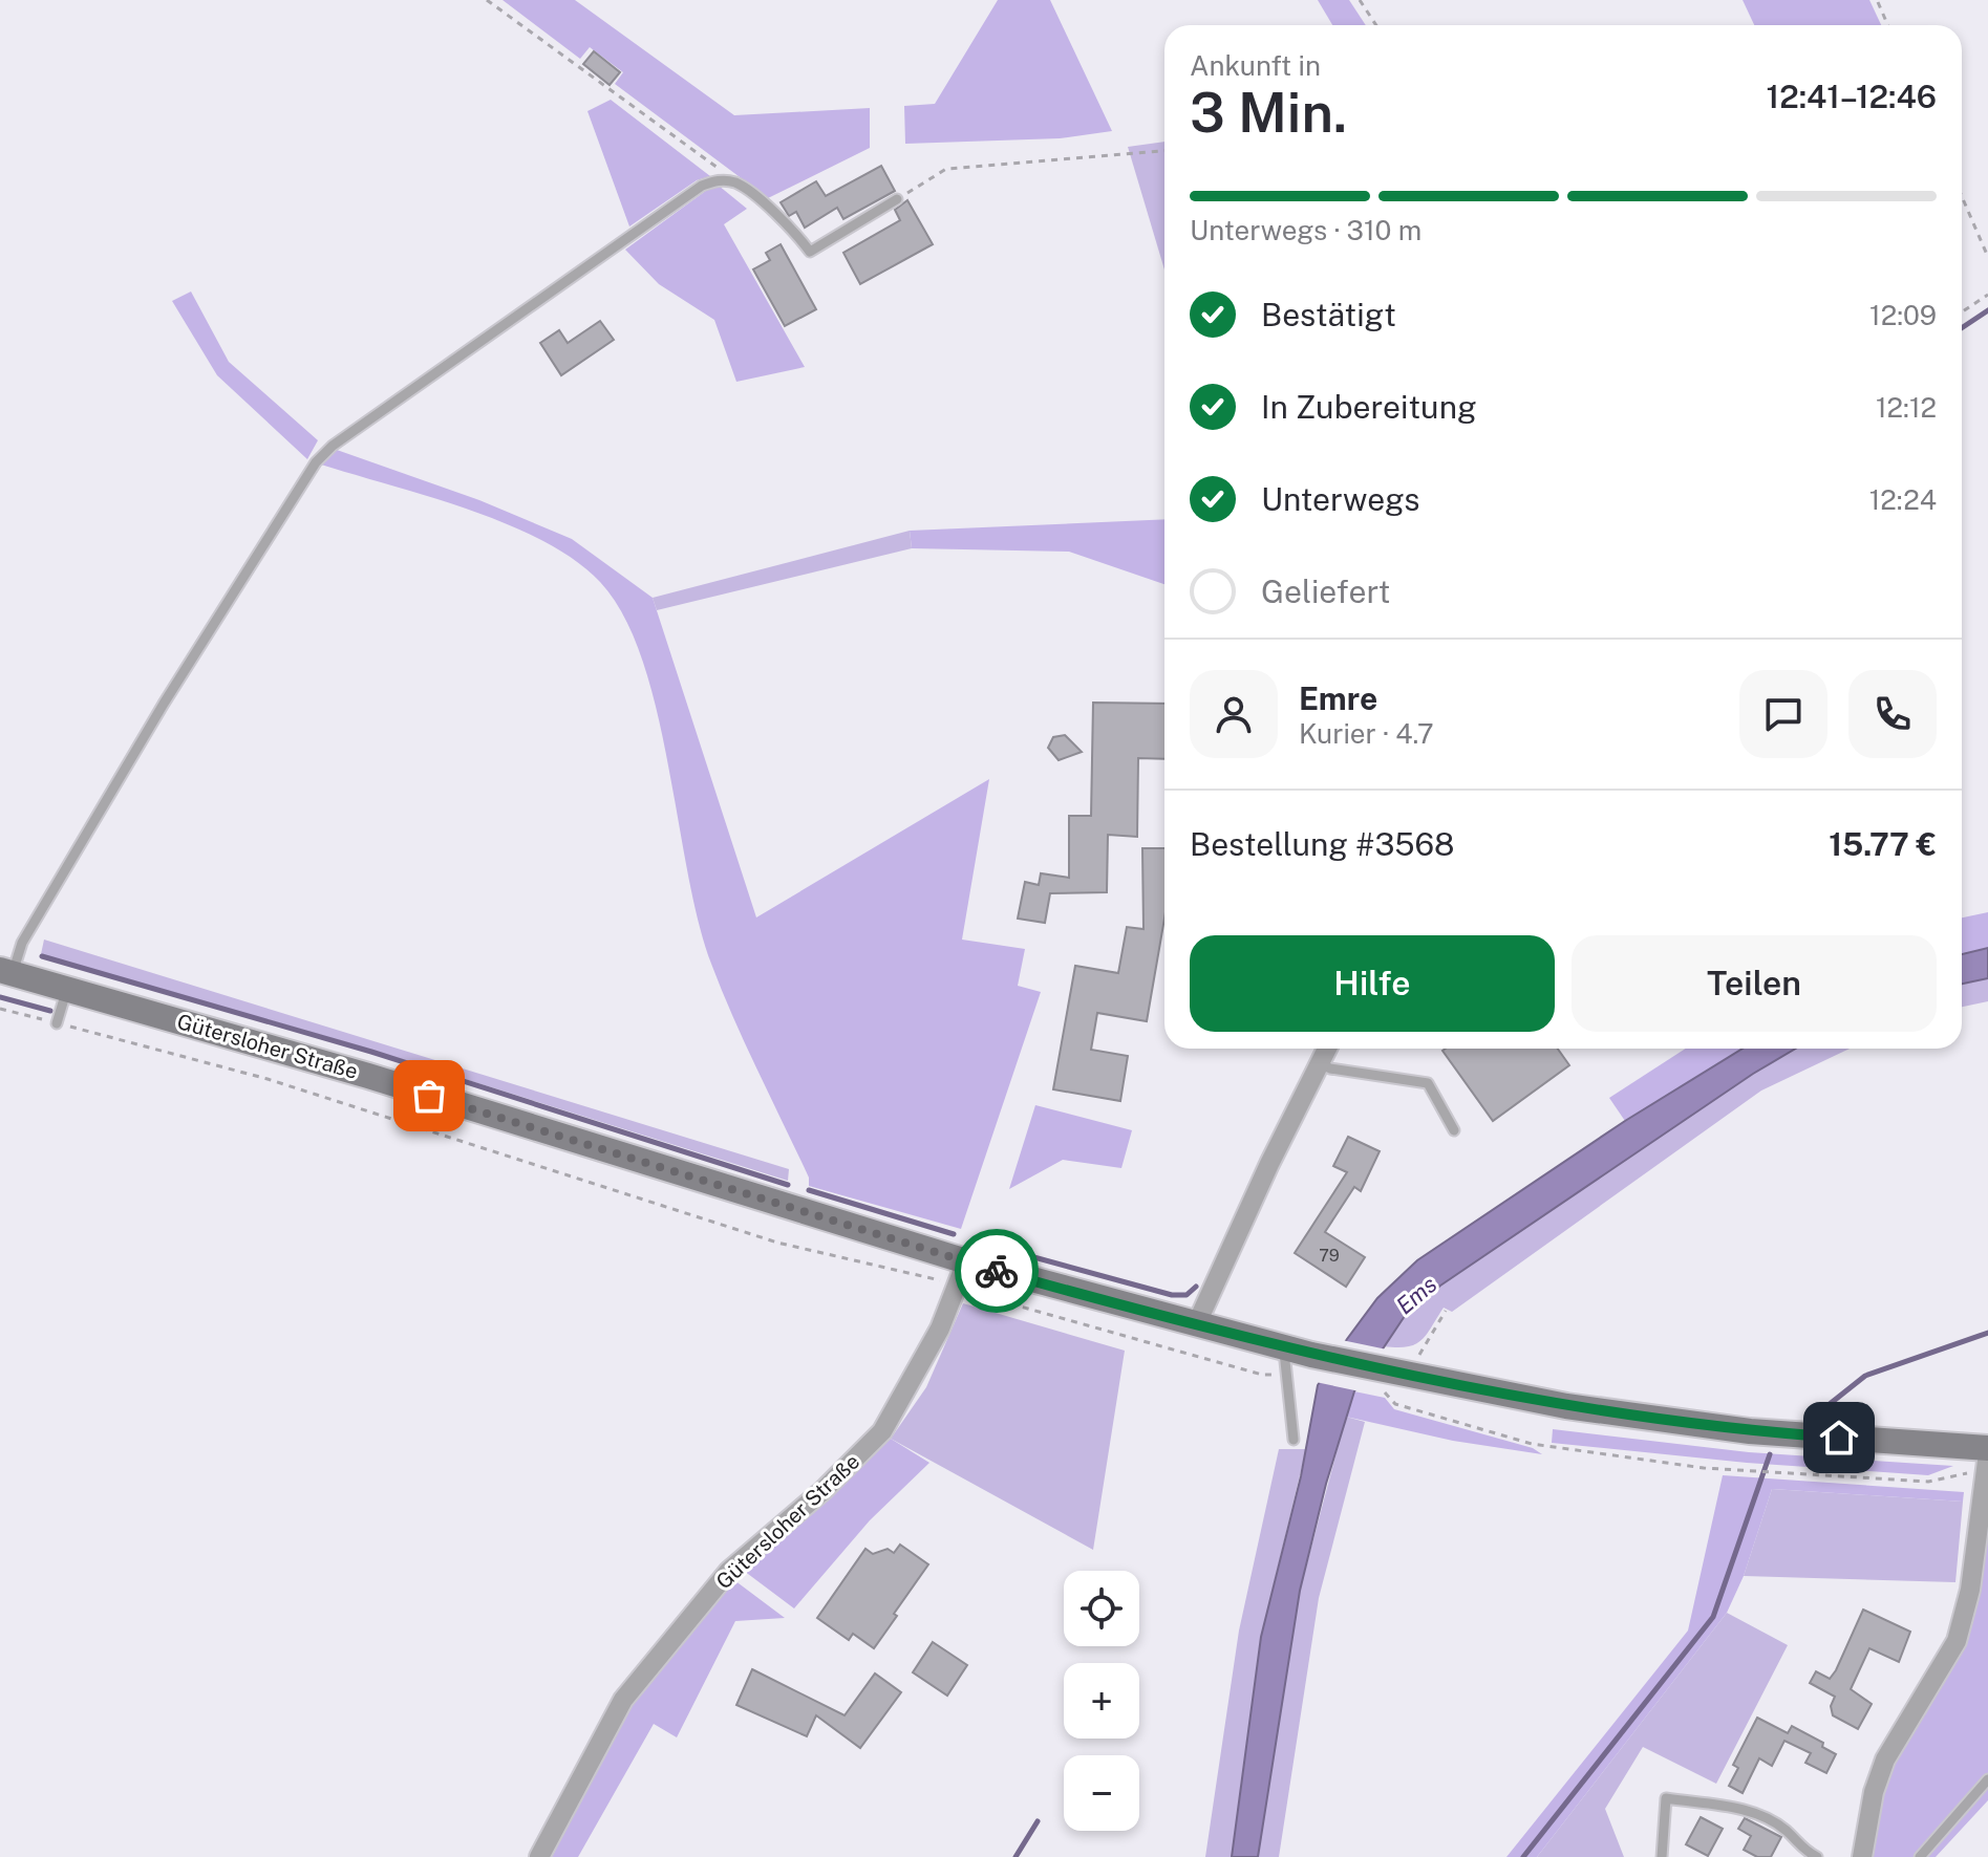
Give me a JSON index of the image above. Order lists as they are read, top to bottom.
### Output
{
  "streets": {
    "main road": ["Gütersloher Straße"]
  },
  "water": ["Ems"],
  "house_numbers": ["79"],
  "page": {
    "heading": ["3 Min.", "Ankunft in", "12:41–12:46"],
    "panel": [
      "Emre",
      "Kurier · 4.7",
      "Bestellung #3568",
      "15.77 €"
    ],
    "bar": "Unterwegs · 310 m",
    "list": [
      ["Bestätigt", "12:09"],
      ["In Zubereitung", "12:12"],
      ["Unterwegs", "12:24"],
      "Geliefert"
    ],
    "buttons": ["Hilfe", "Teilen"],
    "map_buttons": ["+", "−"]
  }
}
